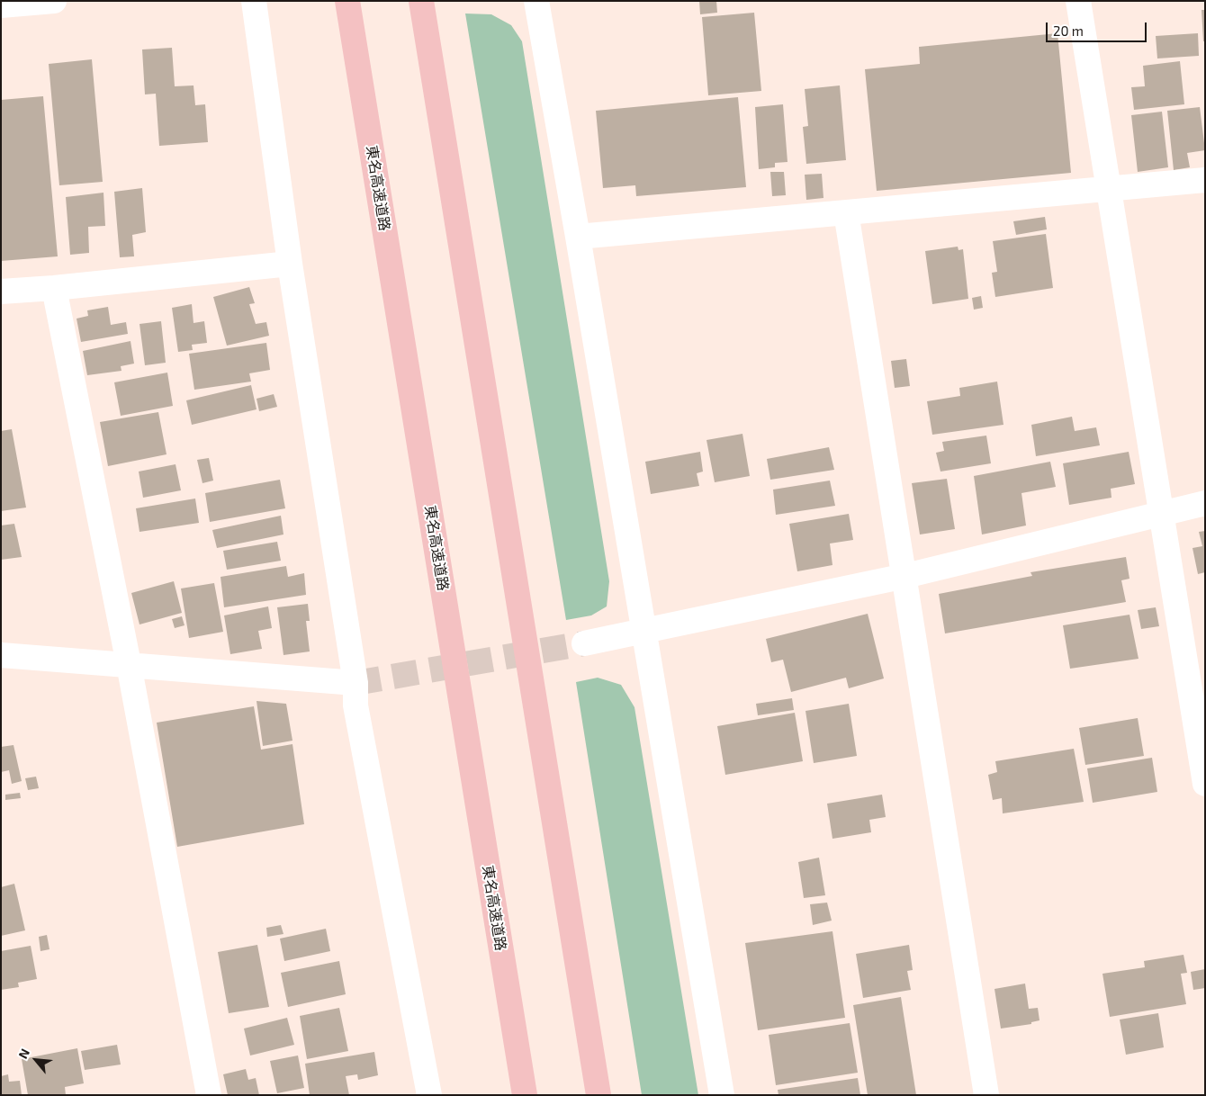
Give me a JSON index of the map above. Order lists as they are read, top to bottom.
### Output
{
  "streets": {
    "highway": ["東名高速道路"]
  },
  "scale_bar": "20 m",
  "north": "top left"
}
